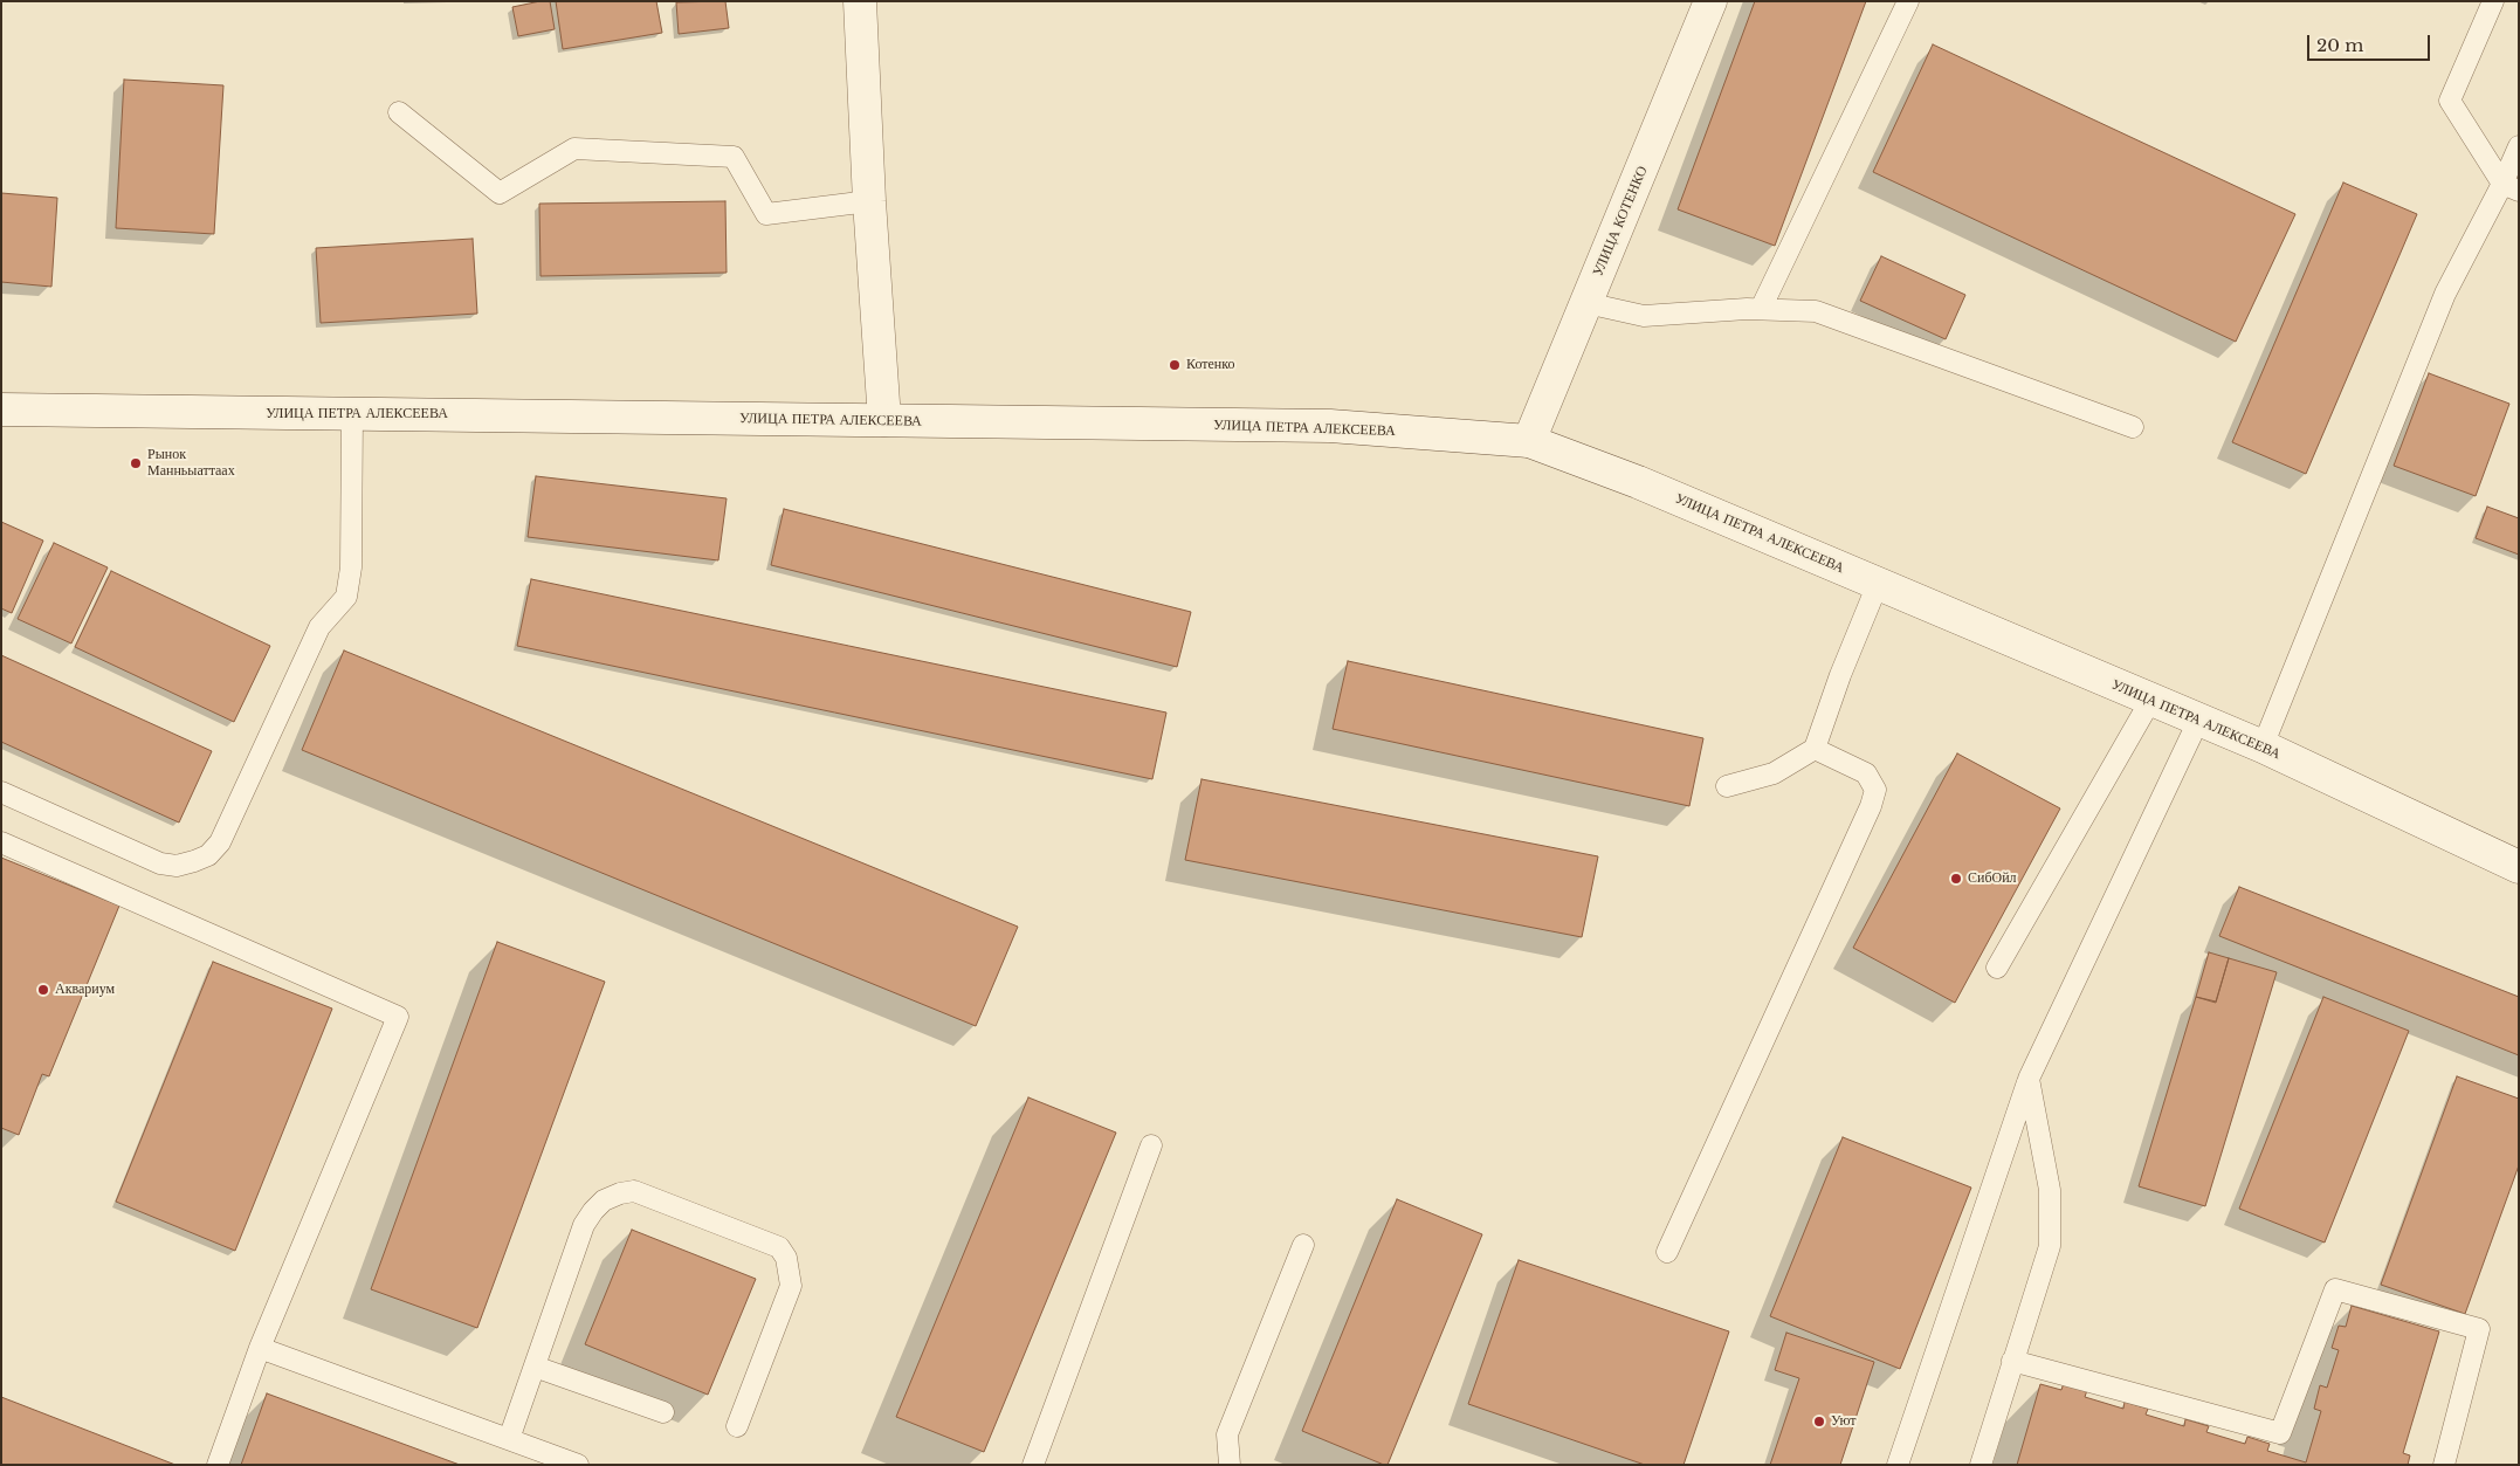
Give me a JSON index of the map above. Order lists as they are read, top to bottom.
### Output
{
  "streets": {
    "street": ["УЛИЦА КОТЕНКО", "УЛИЦА ПЕТРА АЛЕКСЕЕВА"]
  },
  "crossings": [
    ["УЛИЦА КОТЕНКО", "УЛИЦА ПЕТРА АЛЕКСЕЕВА"]
  ],
  "places": [
    "Котенко",
    "Рынок Манньыаттаах",
    "СибОйл",
    "Аквариум",
    "Уют"
  ],
  "scale_bar": "20 m"
}
